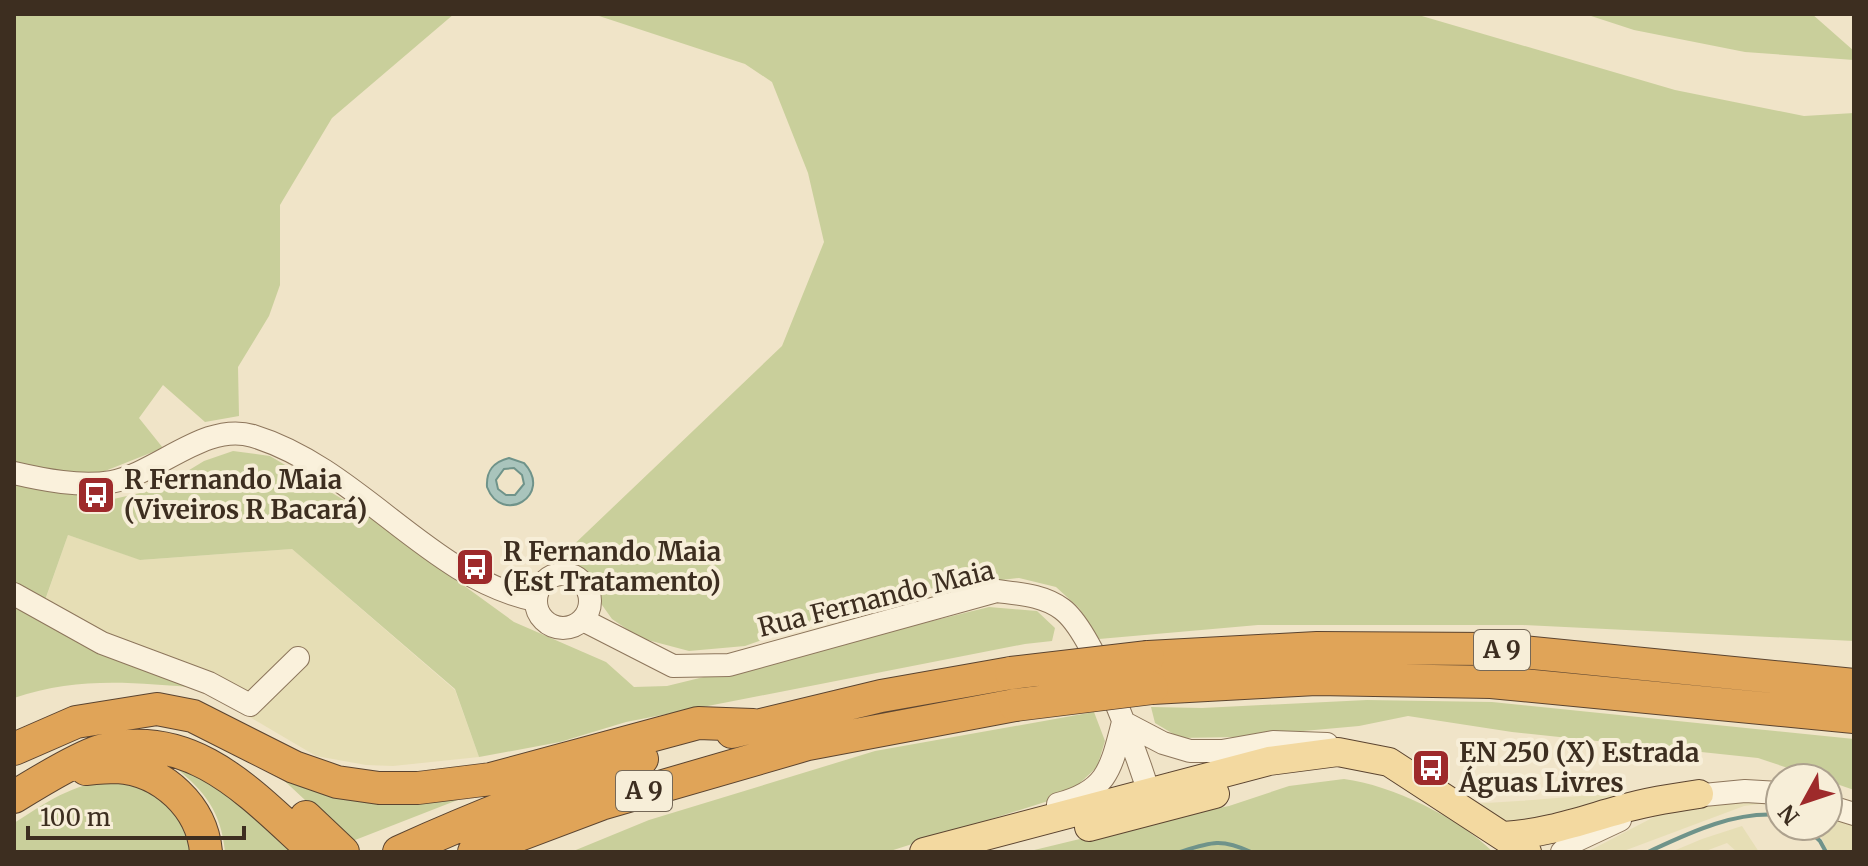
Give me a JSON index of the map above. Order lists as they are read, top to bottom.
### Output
{
  "streets": {
    "highway": ["A 9"],
    "street": ["Rua Fernando Maia"]
  },
  "places": {
    "bus stop": ["R Fernando Maia (Viveiros R Bacará)", "R Fernando Maia (Est Tratamento)", "EN 250 (X) Estrada Águas Livres"]
  },
  "scale_bar": "100 m",
  "north": "bottom left"
}
